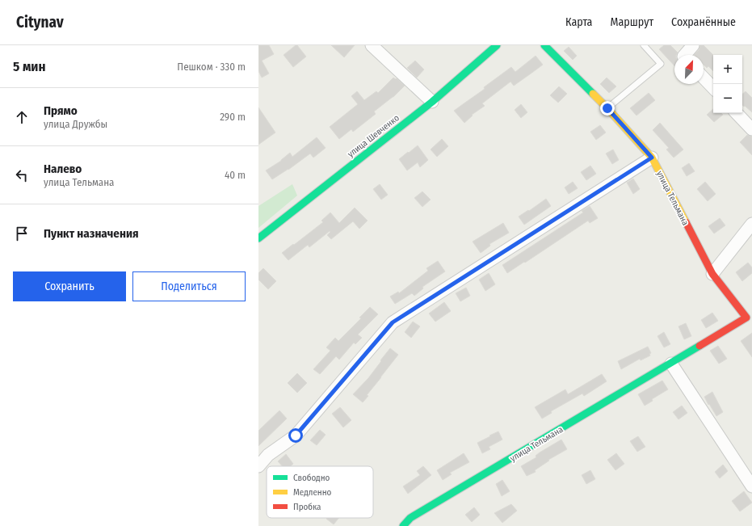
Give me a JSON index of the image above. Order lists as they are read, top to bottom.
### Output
{
  "streets": {
    "street": ["улица Шевченко", "улица Тельмана"]
  },
  "legend": ["Свободно", "Медленно", "Пробка"],
  "north": "top right",
  "page": {
    "header": "Citynav",
    "nav": ["Карта", "Маршрут", "Сохранённые"],
    "heading": ["5 мин", "Пешком · 330 m"],
    "map_buttons": ["+", "−"],
    "list": [
      ["Прямо", "улица Дружбы", "290 m"],
      ["Налево", "улица Тельмана", "40 m"],
      "Пункт назначения"
    ],
    "buttons": ["Сохранить", "Поделиться"]
  }
}
